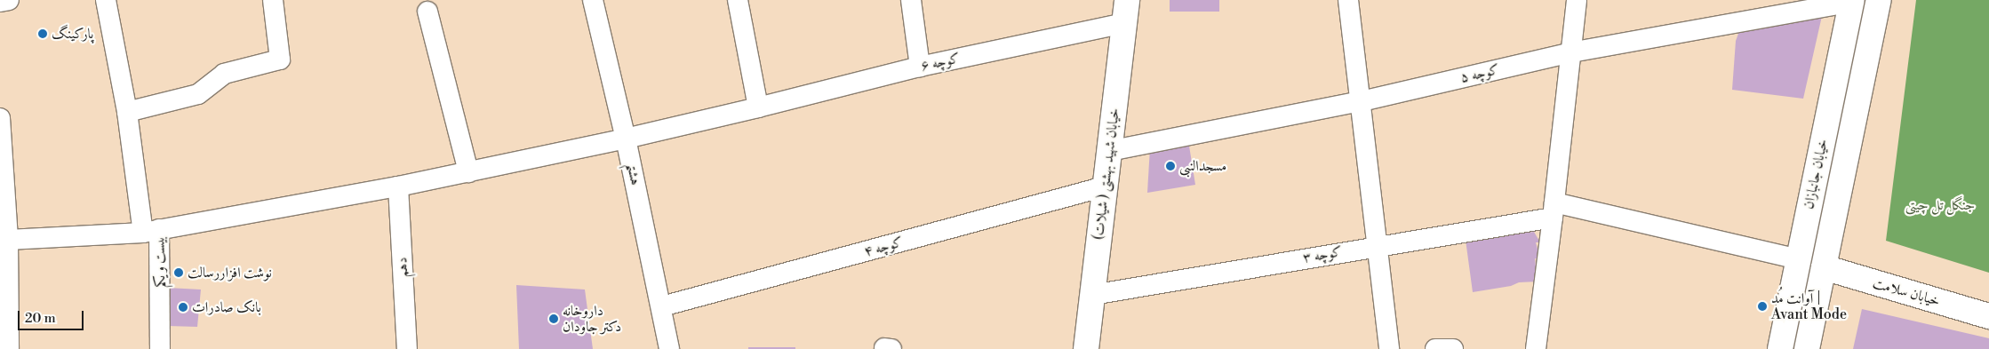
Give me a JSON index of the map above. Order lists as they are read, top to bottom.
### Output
{
  "streets": {
    "main road": ["خیابان شهید بهشتی ( شیلات)", "خیابان جانبازان", "خیابان سلامت"],
    "street": [
      "کوچه ۶",
      "کوچه ۵",
      "هشتم",
      "کوچه ۴",
      "کوچه ۳",
      "بیست و یکم",
      "دهم"
    ]
  },
  "crossings": [
    ["کوچه ۶", "هشتم"],
    ["کوچه ۶", "خیابان شهید بهشتی ( شیلات)"],
    ["کوچه ۶", "بیست و یکم"],
    ["کوچه ۶", "دهم"],
    ["کوچه ۵", "خیابان شهید بهشتی ( شیلات)"],
    ["کوچه ۵", "خیابان جانبازان"],
    ["هشتم", "کوچه ۴"],
    ["خیابان شهید بهشتی ( شیلات)", "کوچه ۴"],
    ["خیابان شهید بهشتی ( شیلات)", "کوچه ۳"],
    ["خیابان جانبازان", "خیابان سلامت"]
  ],
  "parks": ["جنگل تل چیتی"],
  "places": [
    "پارکینگ",
    "مسجدالنبی",
    "نوشت افزاررسالت",
    "آوانت مُد | Avant Mode",
    "بانک صادرات",
    "داروخانه دکتر جاودان"
  ],
  "scale_bar": "20 m"
}
